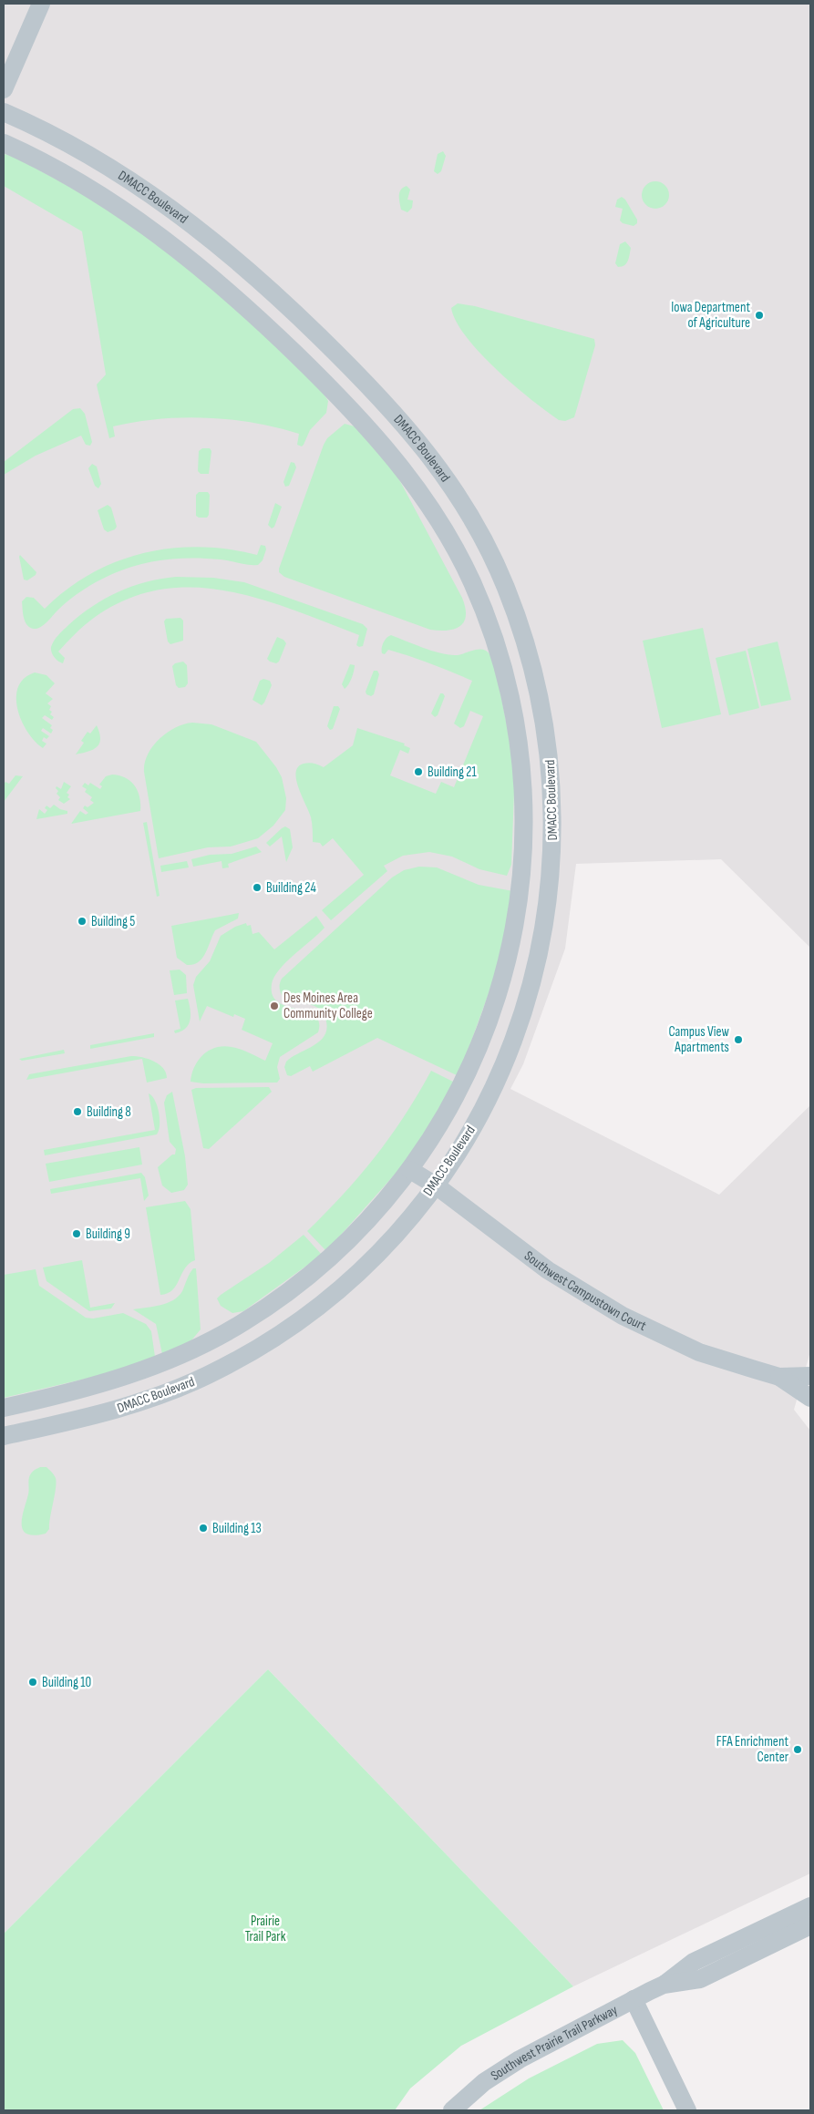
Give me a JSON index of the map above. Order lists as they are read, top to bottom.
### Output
{
  "streets": {
    "street": ["DMACC Boulevard", "Southwest Campustown Court", "Southwest Prairie Trail Parkway"]
  },
  "crossings": [
    ["DMACC Boulevard", "Southwest Campustown Court"]
  ],
  "parks": ["Prairie Trail Park"],
  "places": [
    "Iowa Department of Agriculture",
    "Building 21",
    "Building 24",
    "Building 5",
    "Des Moines Area Community College",
    "Campus View Apartments",
    "Building 8",
    "Building 9",
    "Building 13",
    "Building 10",
    "FFA Enrichment Center"
  ]
}
